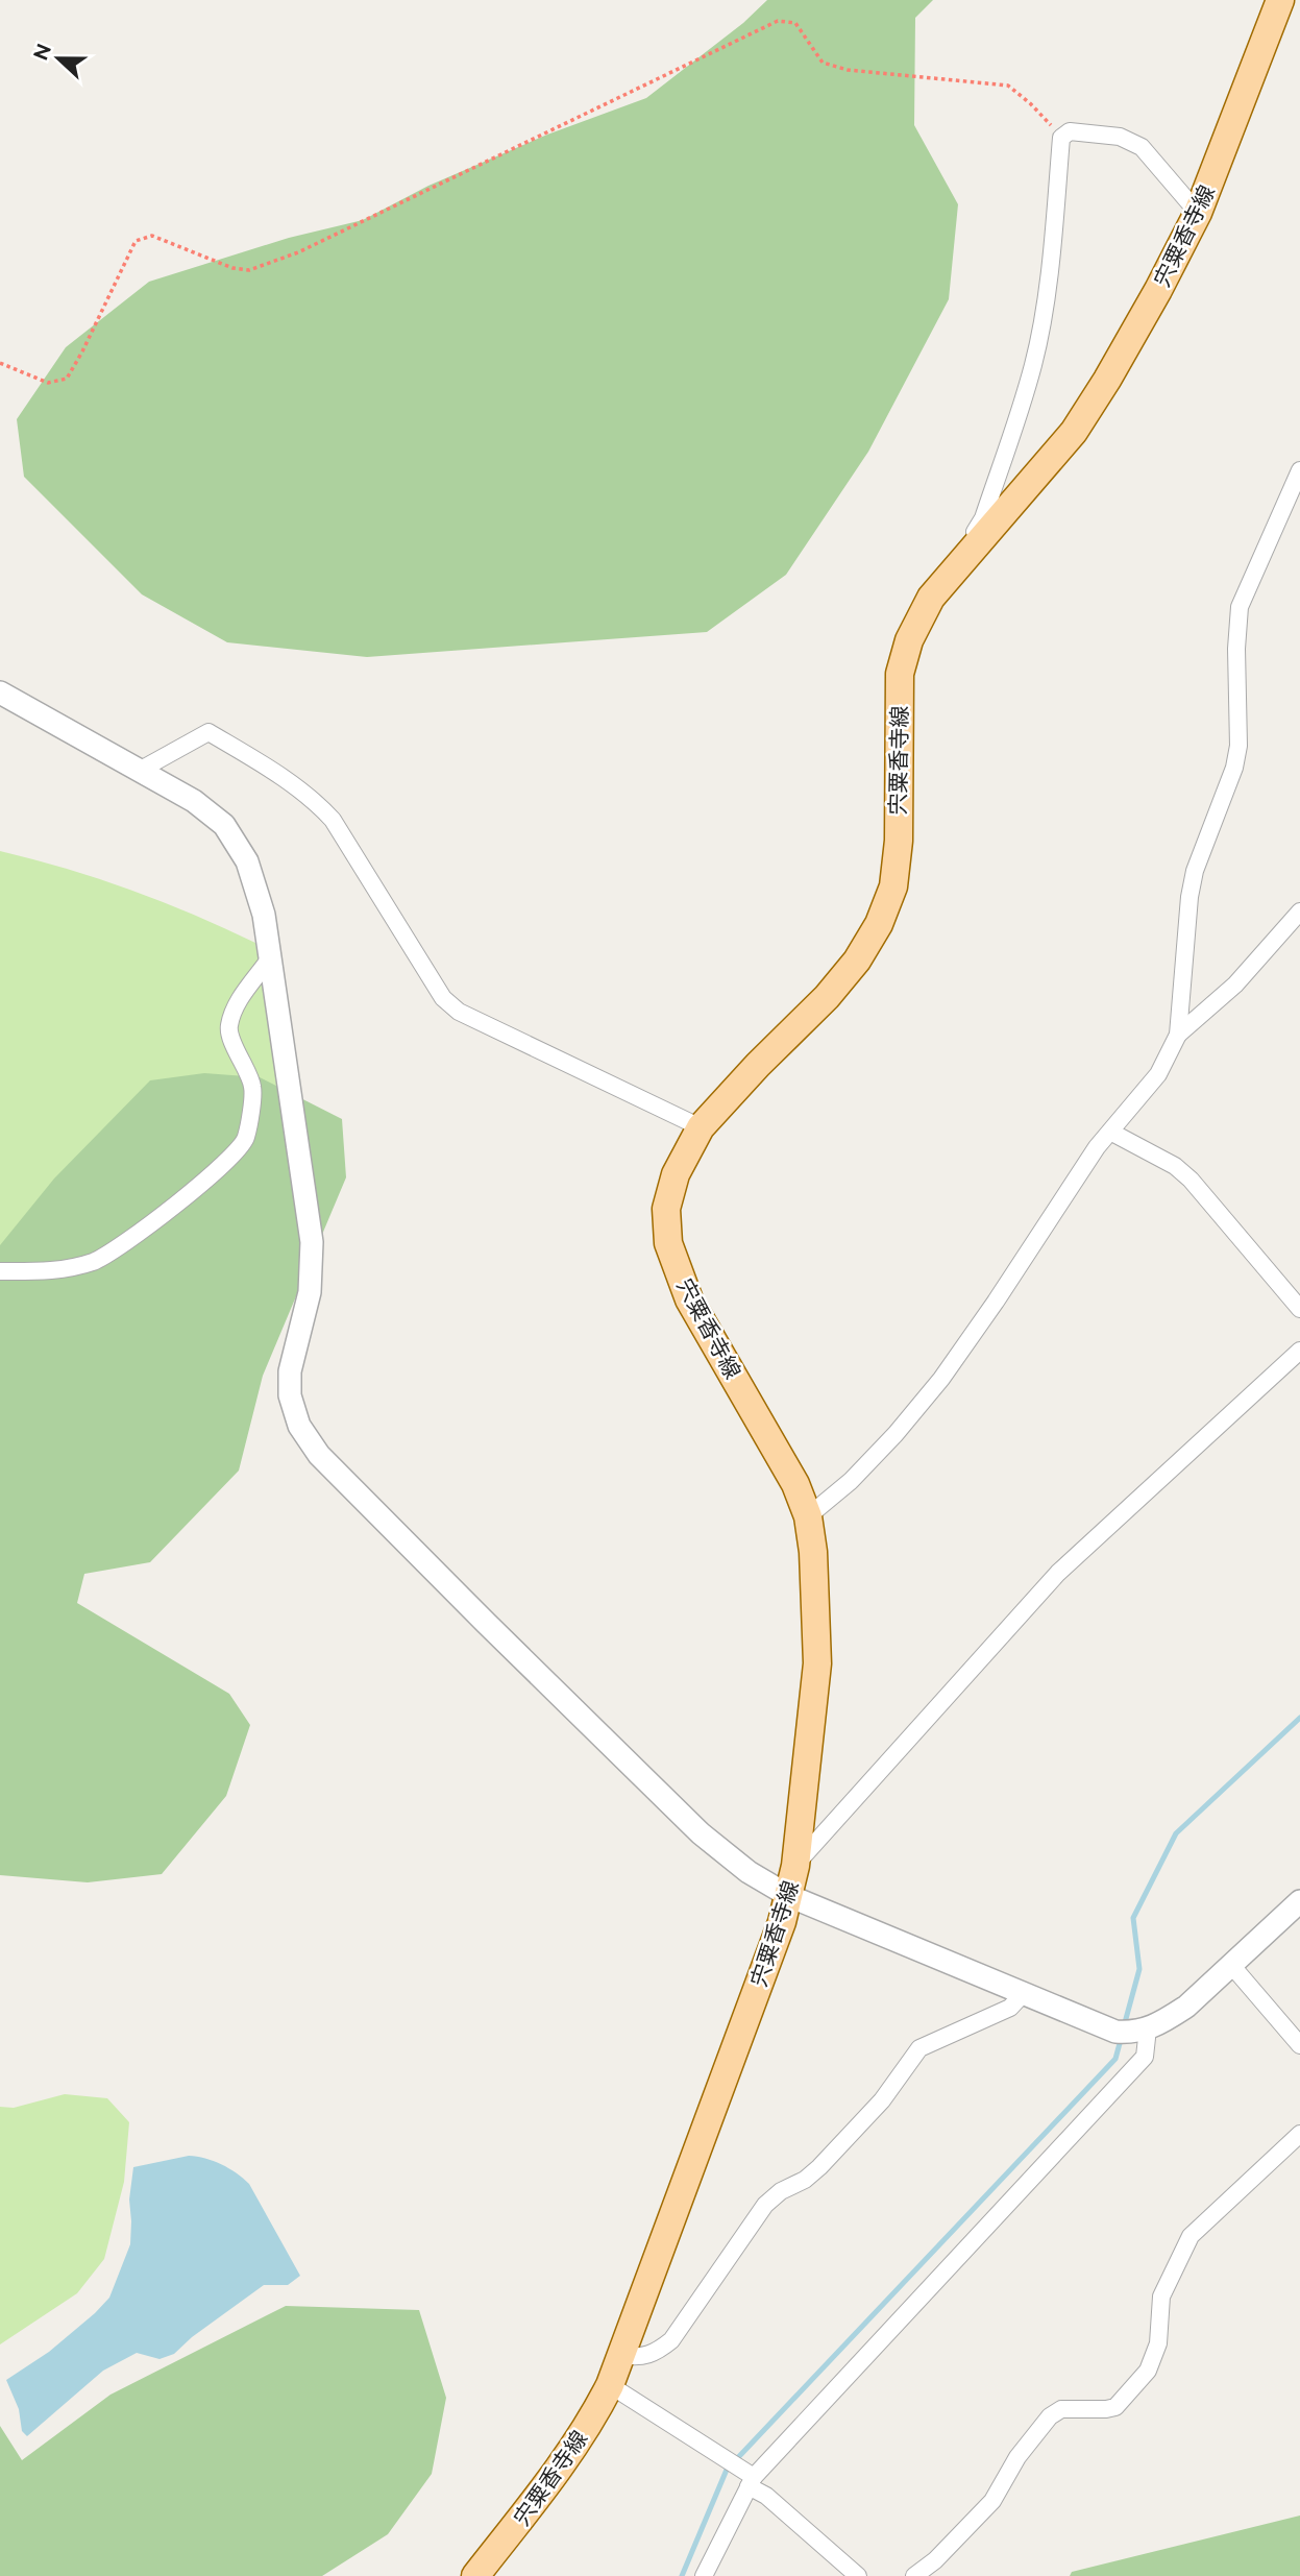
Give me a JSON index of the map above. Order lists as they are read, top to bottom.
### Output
{
  "streets": {
    "main road": ["宍粟香寺線"]
  },
  "north": "left"
}
